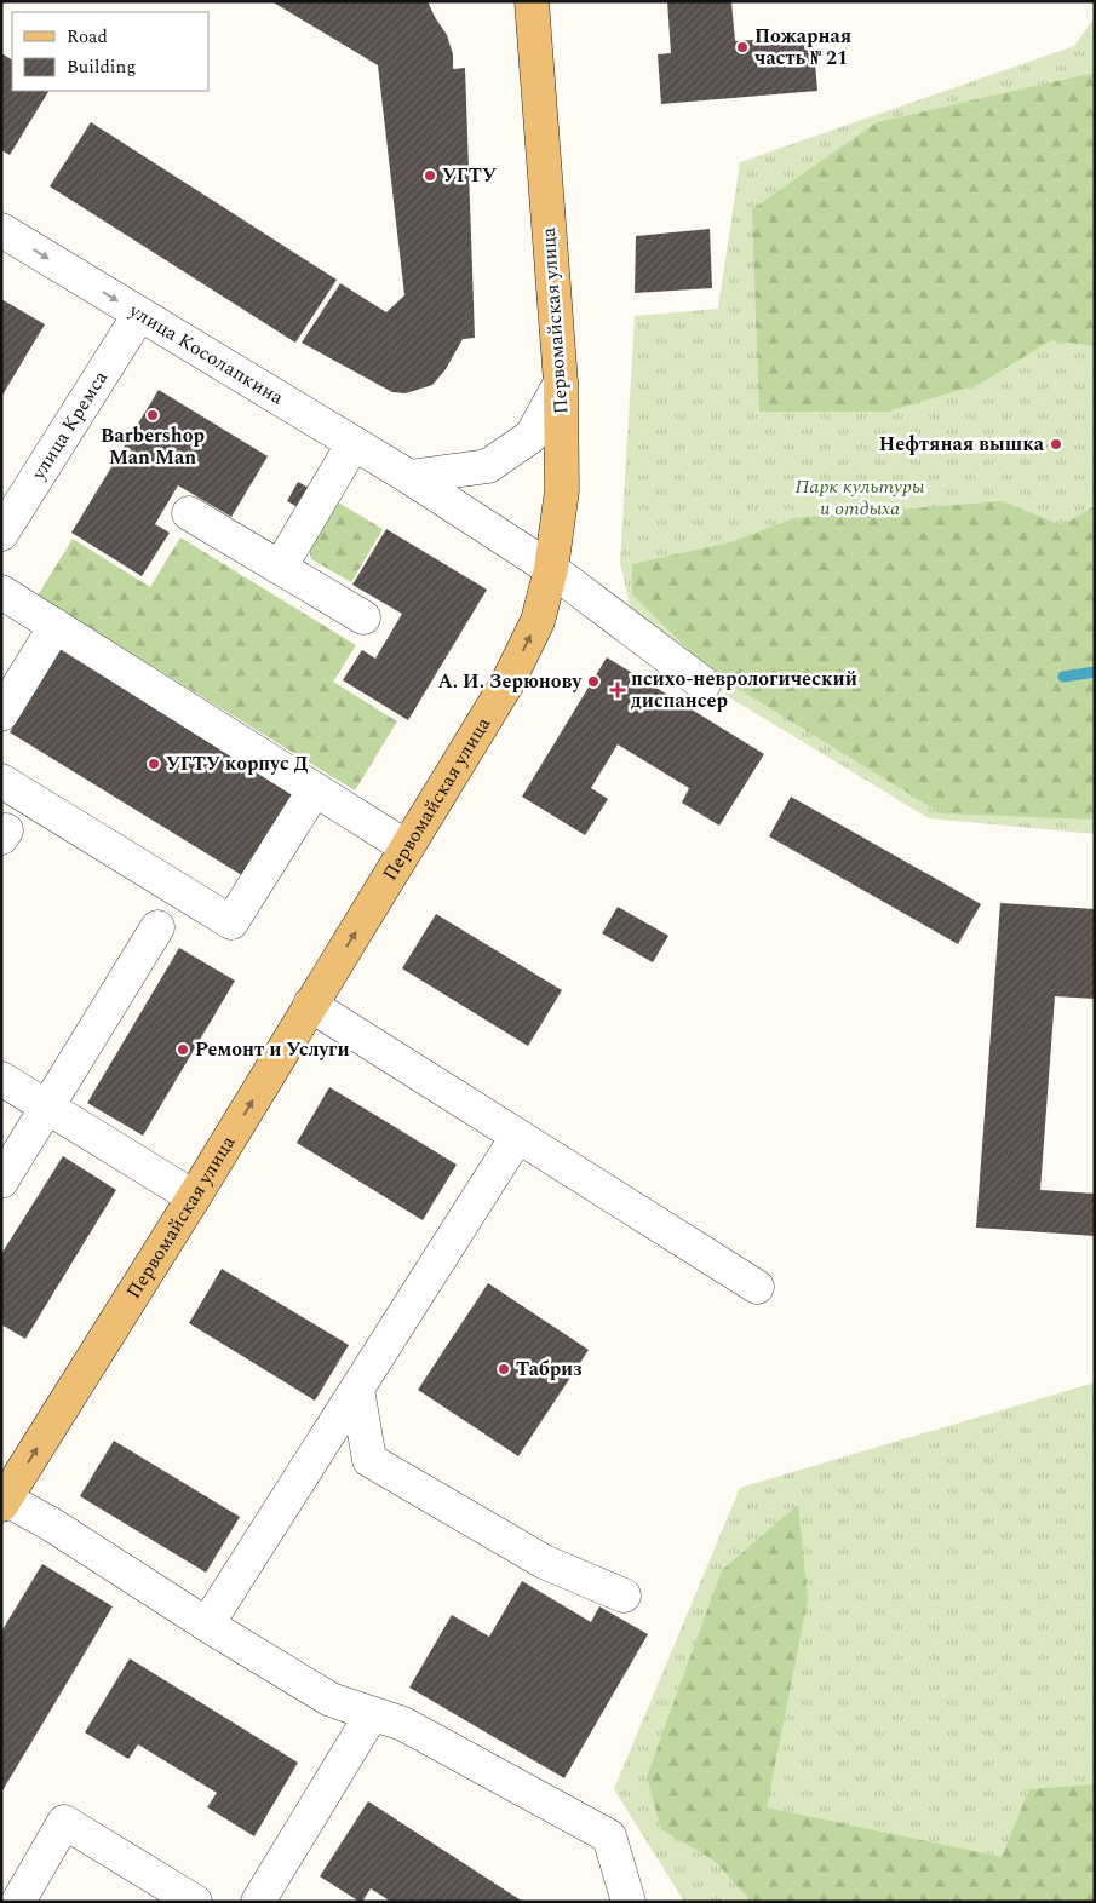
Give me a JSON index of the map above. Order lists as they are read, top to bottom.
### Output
{
  "streets": {
    "main road": ["Первомайская улица"],
    "street": ["улица Косолапкина", "улица Кремса"]
  },
  "crossings": [
    ["Первомайская улица", "улица Косолапкина"],
    ["улица Косолапкина", "улица Кремса"]
  ],
  "one_way": ["Первомайская улица"],
  "parks": ["Парк культуры и отдыха"],
  "places": {
    "other": [
      "Пожарная часть № 21",
      "УГТУ",
      "Barbershop Man Man",
      "Нефтяная вышка",
      "А. И. Зерюнову",
      "УГТУ корпус Д",
      "Ремонт и Услуги",
      "Табриз"
    ],
    "health": ["психо-неврологический диспансер"]
  },
  "legend": ["Road", "Building"]
}
